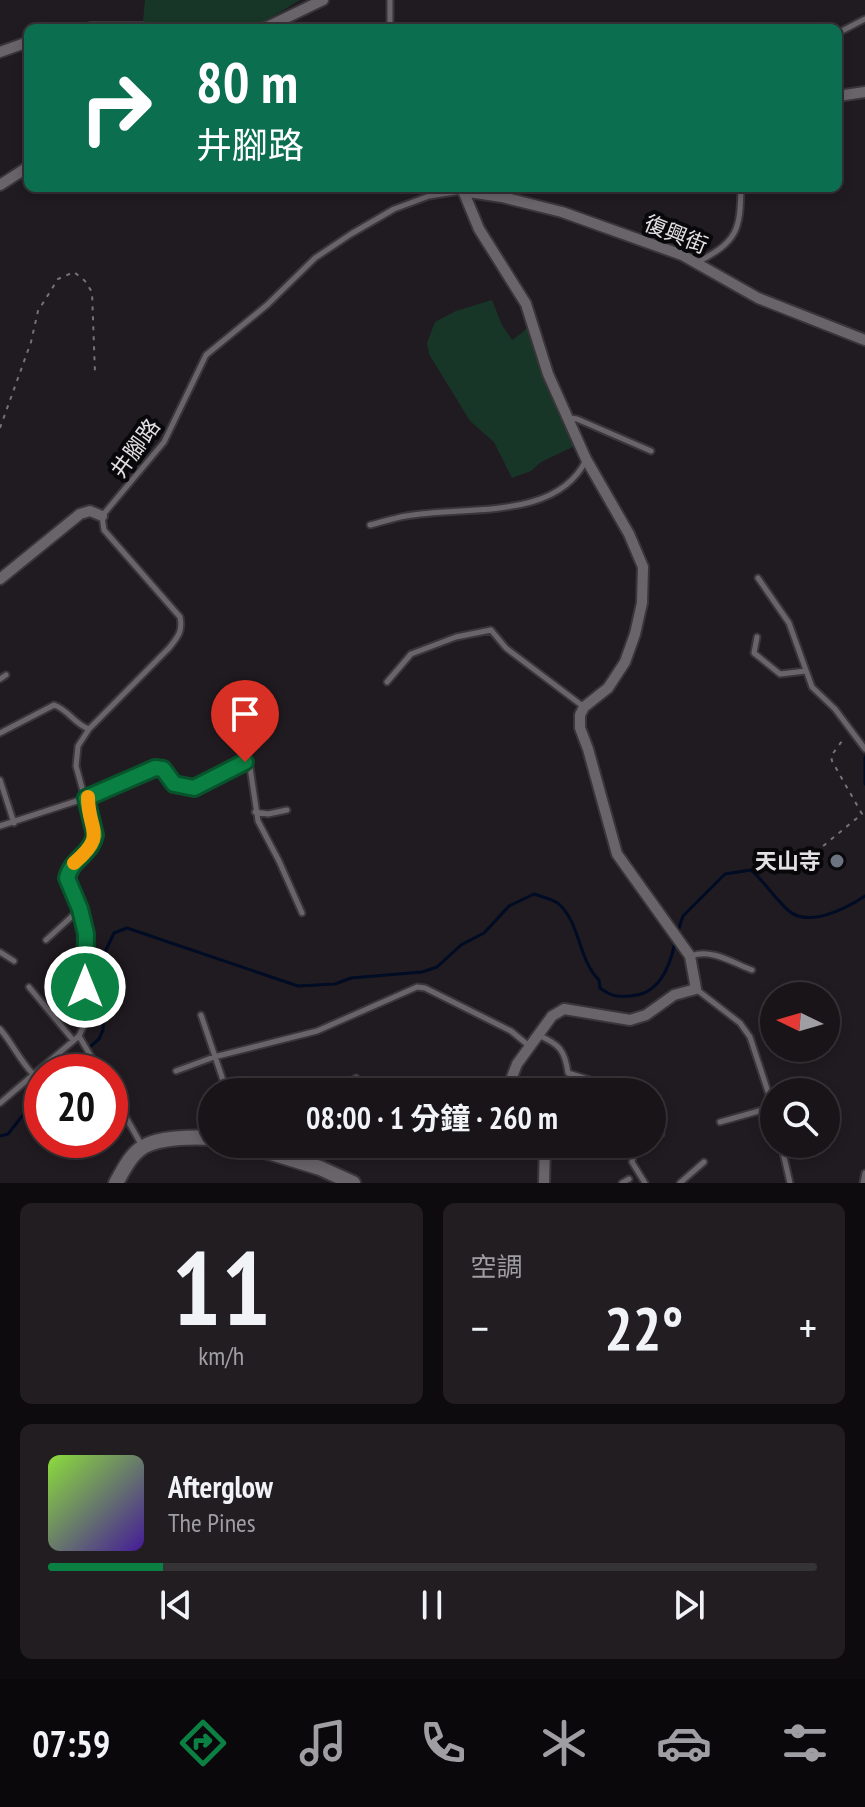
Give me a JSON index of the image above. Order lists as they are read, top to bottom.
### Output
{
  "streets": {
    "street": ["復興街"],
    "lane": ["井腳路"]
  },
  "places": ["天山寺"],
  "north": "left",
  "page": {
    "turn": ["80 m", "井腳路"],
    "limit": "20",
    "trip": "08:00 · 1 分鐘 · 260 m",
    "tile": [
      ["11", "km/h"],
      "空調"
    ],
    "heat": ["−", "22°", "+"],
    "song": ["Afterglow", "The Pines"],
    "tabs": "07:59"
  }
}
